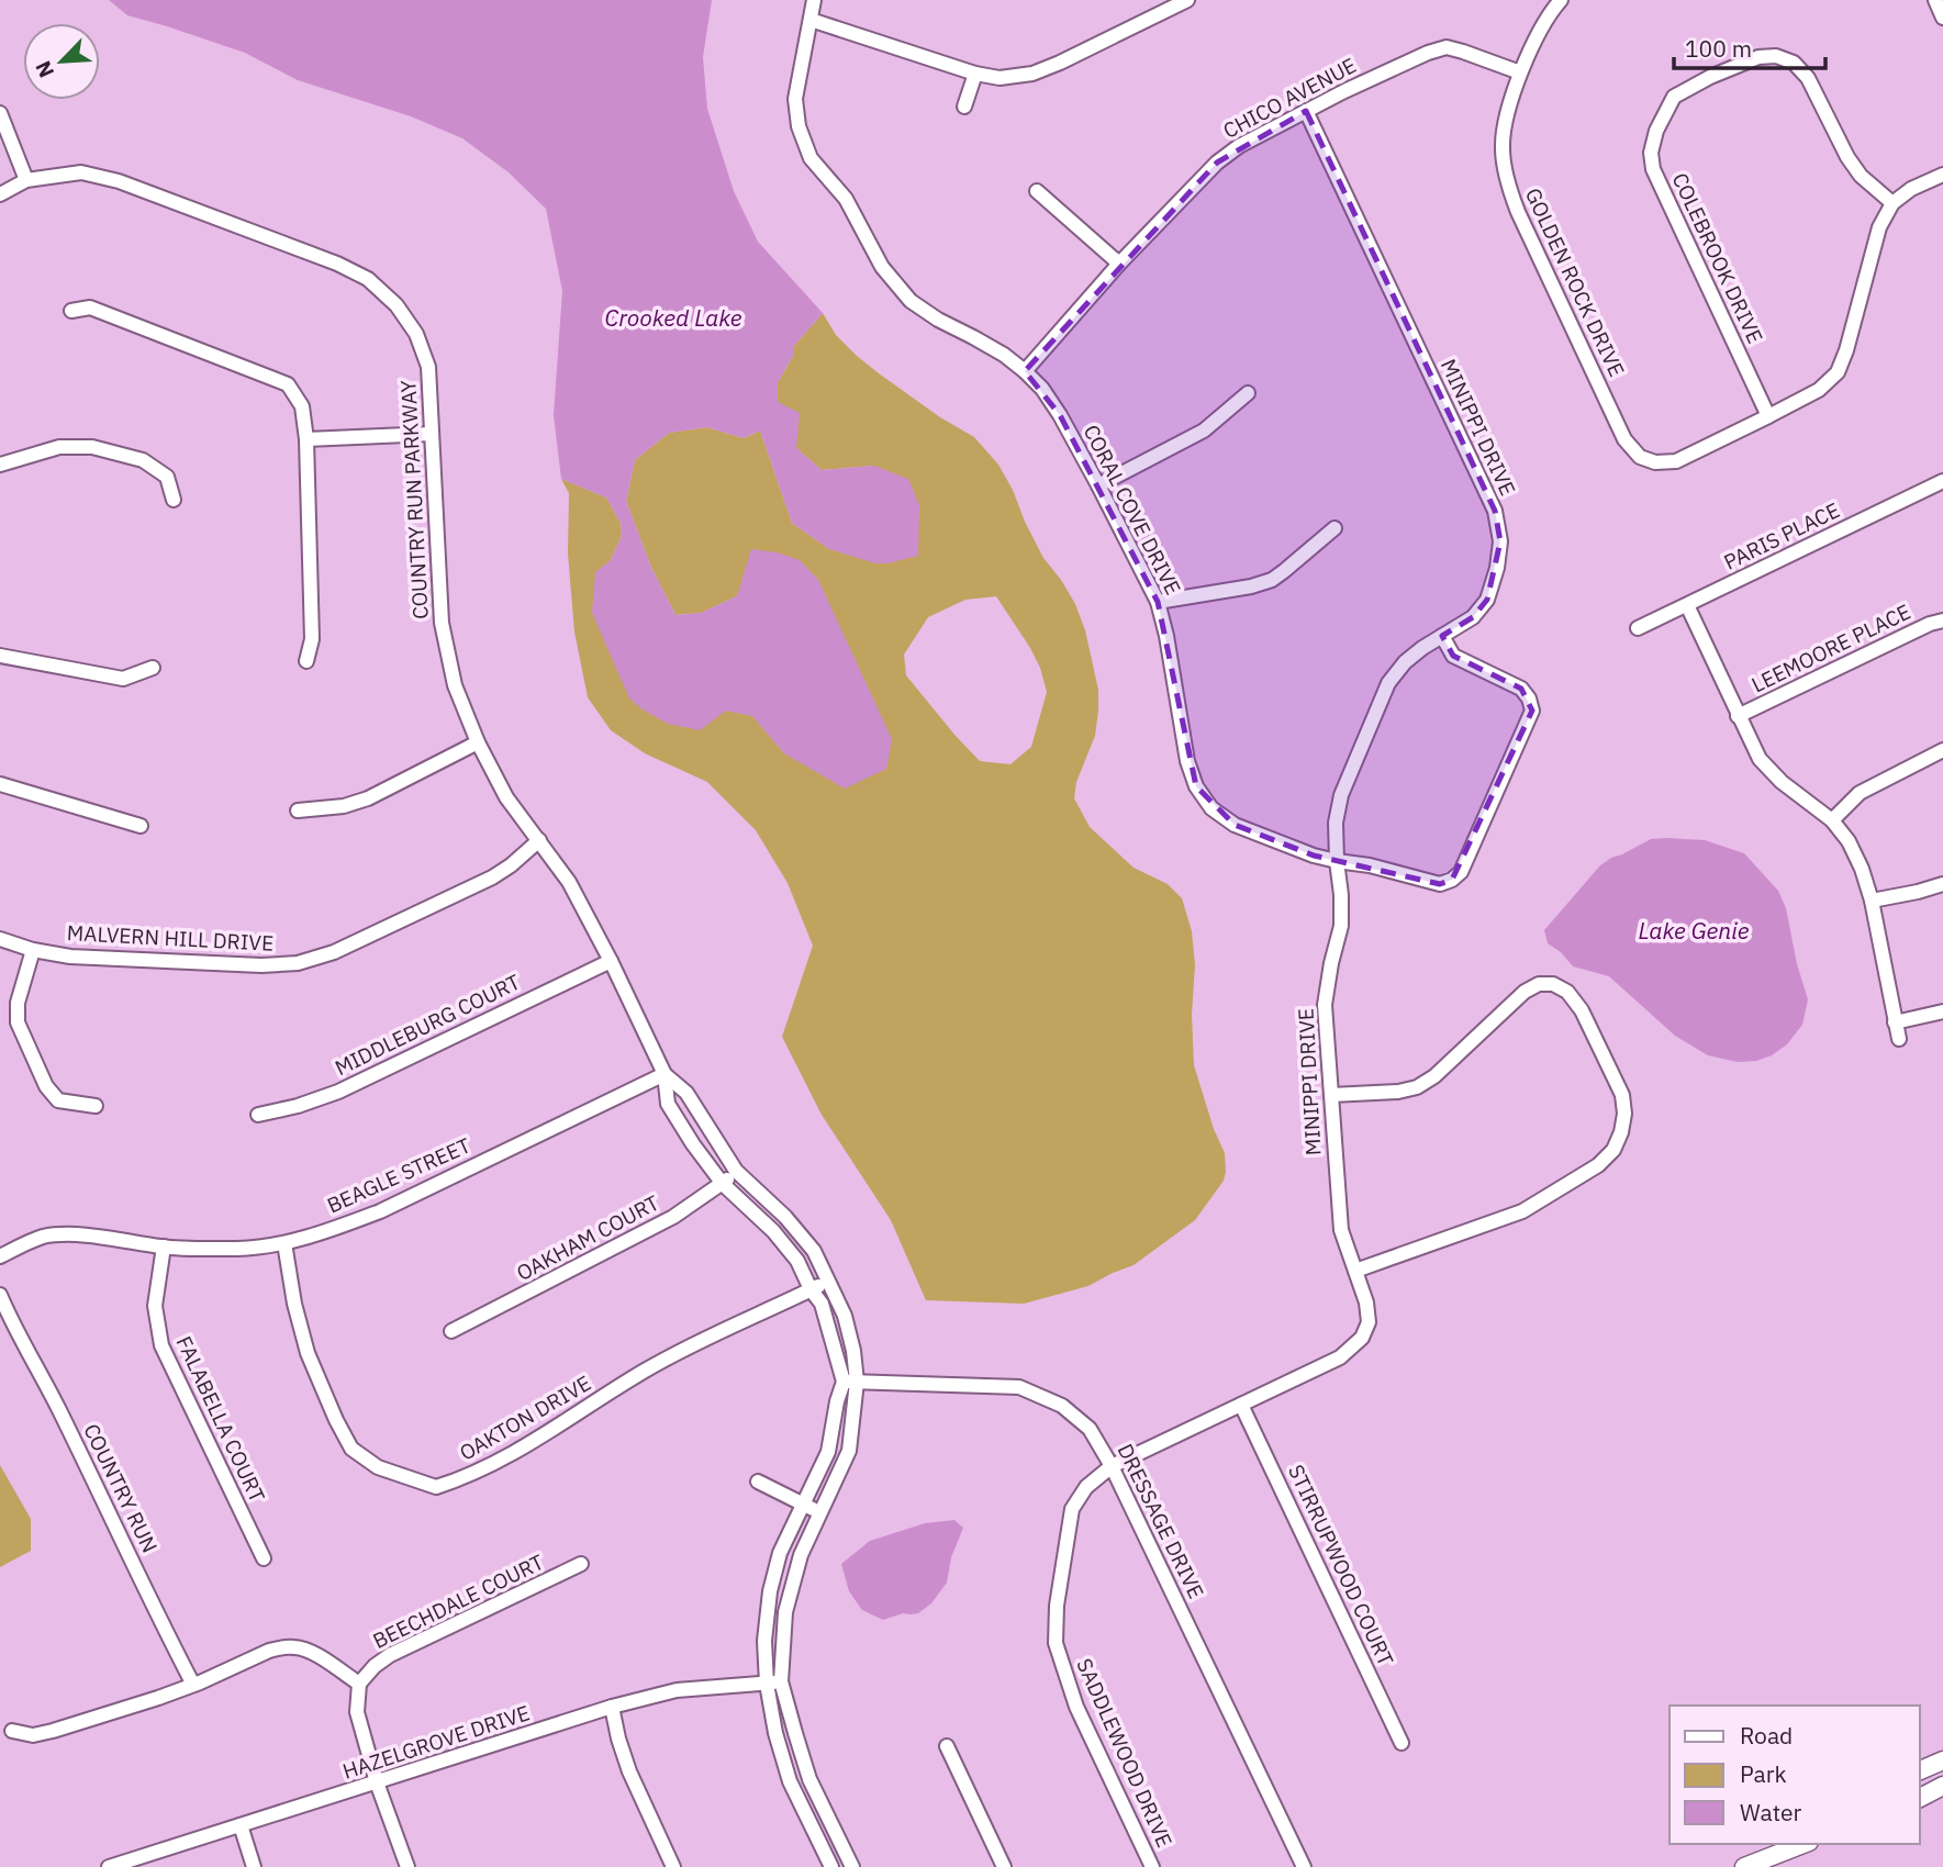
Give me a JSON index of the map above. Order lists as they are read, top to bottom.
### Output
{
  "streets": {
    "street": [
      "CHICO AVENUE",
      "COLEBROOK DRIVE",
      "GOLDEN ROCK DRIVE",
      "MINIPPI DRIVE",
      "COUNTRY RUN PARKWAY",
      "CORAL COVE DRIVE",
      "PARIS PLACE",
      "LEEMOORE PLACE",
      "MALVERN HILL DRIVE",
      "MIDDLEBURG COURT",
      "BEAGLE STREET",
      "OAKHAM COURT",
      "OAKTON DRIVE",
      "FALABELLA COURT",
      "COUNTRY RUN",
      "DRESSAGE DRIVE",
      "STIRRUPWOOD COURT",
      "BEECHDALE COURT",
      "HAZELGROVE DRIVE",
      "SADDLEWOOD DRIVE"
    ]
  },
  "crossings": [
    ["CHICO AVENUE", "GOLDEN ROCK DRIVE"],
    ["CHICO AVENUE", "MINIPPI DRIVE"],
    ["CHICO AVENUE", "CORAL COVE DRIVE"],
    ["COLEBROOK DRIVE", "GOLDEN ROCK DRIVE"],
    ["MINIPPI DRIVE", "CORAL COVE DRIVE"],
    ["MINIPPI DRIVE", "SADDLEWOOD DRIVE"],
    ["COUNTRY RUN PARKWAY", "MALVERN HILL DRIVE"],
    ["COUNTRY RUN PARKWAY", "MIDDLEBURG COURT"],
    ["COUNTRY RUN PARKWAY", "BEAGLE STREET"],
    ["COUNTRY RUN PARKWAY", "OAKHAM COURT"],
    ["COUNTRY RUN PARKWAY", "OAKTON DRIVE"],
    ["COUNTRY RUN PARKWAY", "DRESSAGE DRIVE"],
    ["COUNTRY RUN PARKWAY", "HAZELGROVE DRIVE"],
    ["BEAGLE STREET", "OAKTON DRIVE"],
    ["BEAGLE STREET", "FALABELLA COURT"],
    ["DRESSAGE DRIVE", "SADDLEWOOD DRIVE"],
    ["STIRRUPWOOD COURT", "SADDLEWOOD DRIVE"]
  ],
  "water": ["Crooked Lake", "Lake Genie"],
  "legend": ["Road", "Park", "Water"],
  "scale_bar": "100 m",
  "north": "bottom left"
}
